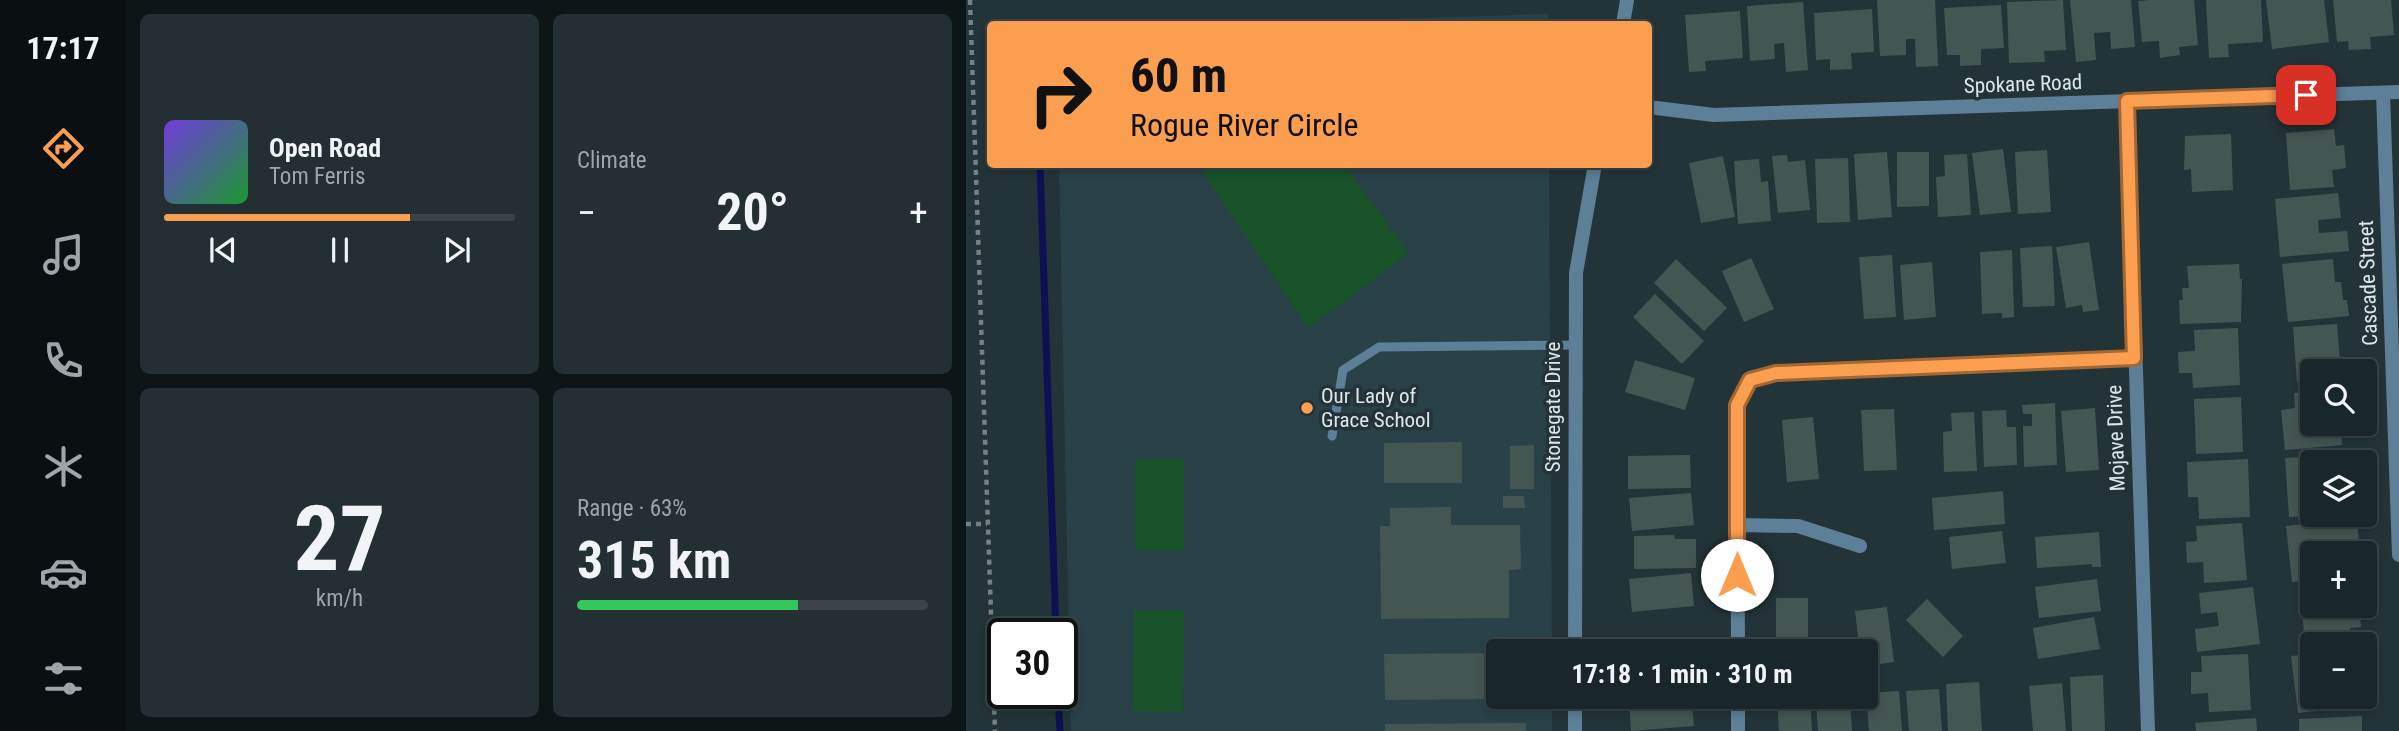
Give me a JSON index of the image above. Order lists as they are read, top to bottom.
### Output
{
  "streets": {
    "street": [
      "Spokane Road",
      "Cascade Street",
      "Stonegate Drive",
      "Mojave Drive"
    ]
  },
  "crossings": [
    ["Spokane Road", "Cascade Street"],
    ["Spokane Road", "Mojave Drive"]
  ],
  "places": ["Our Lady of Grace School"],
  "page": {
    "tabs": "17:17",
    "tile": [
      "Climate",
      ["27", "km/h"],
      ["Range · 63%", "315 km"]
    ],
    "turn": ["60 m", "Rogue River Circle"],
    "song": ["Open Road", "Tom Ferris"],
    "heat": ["−", "20°", "+"],
    "map_buttons": ["+", "−"],
    "limit": "30",
    "trip": "17:18 · 1 min · 310 m"
  }
}
